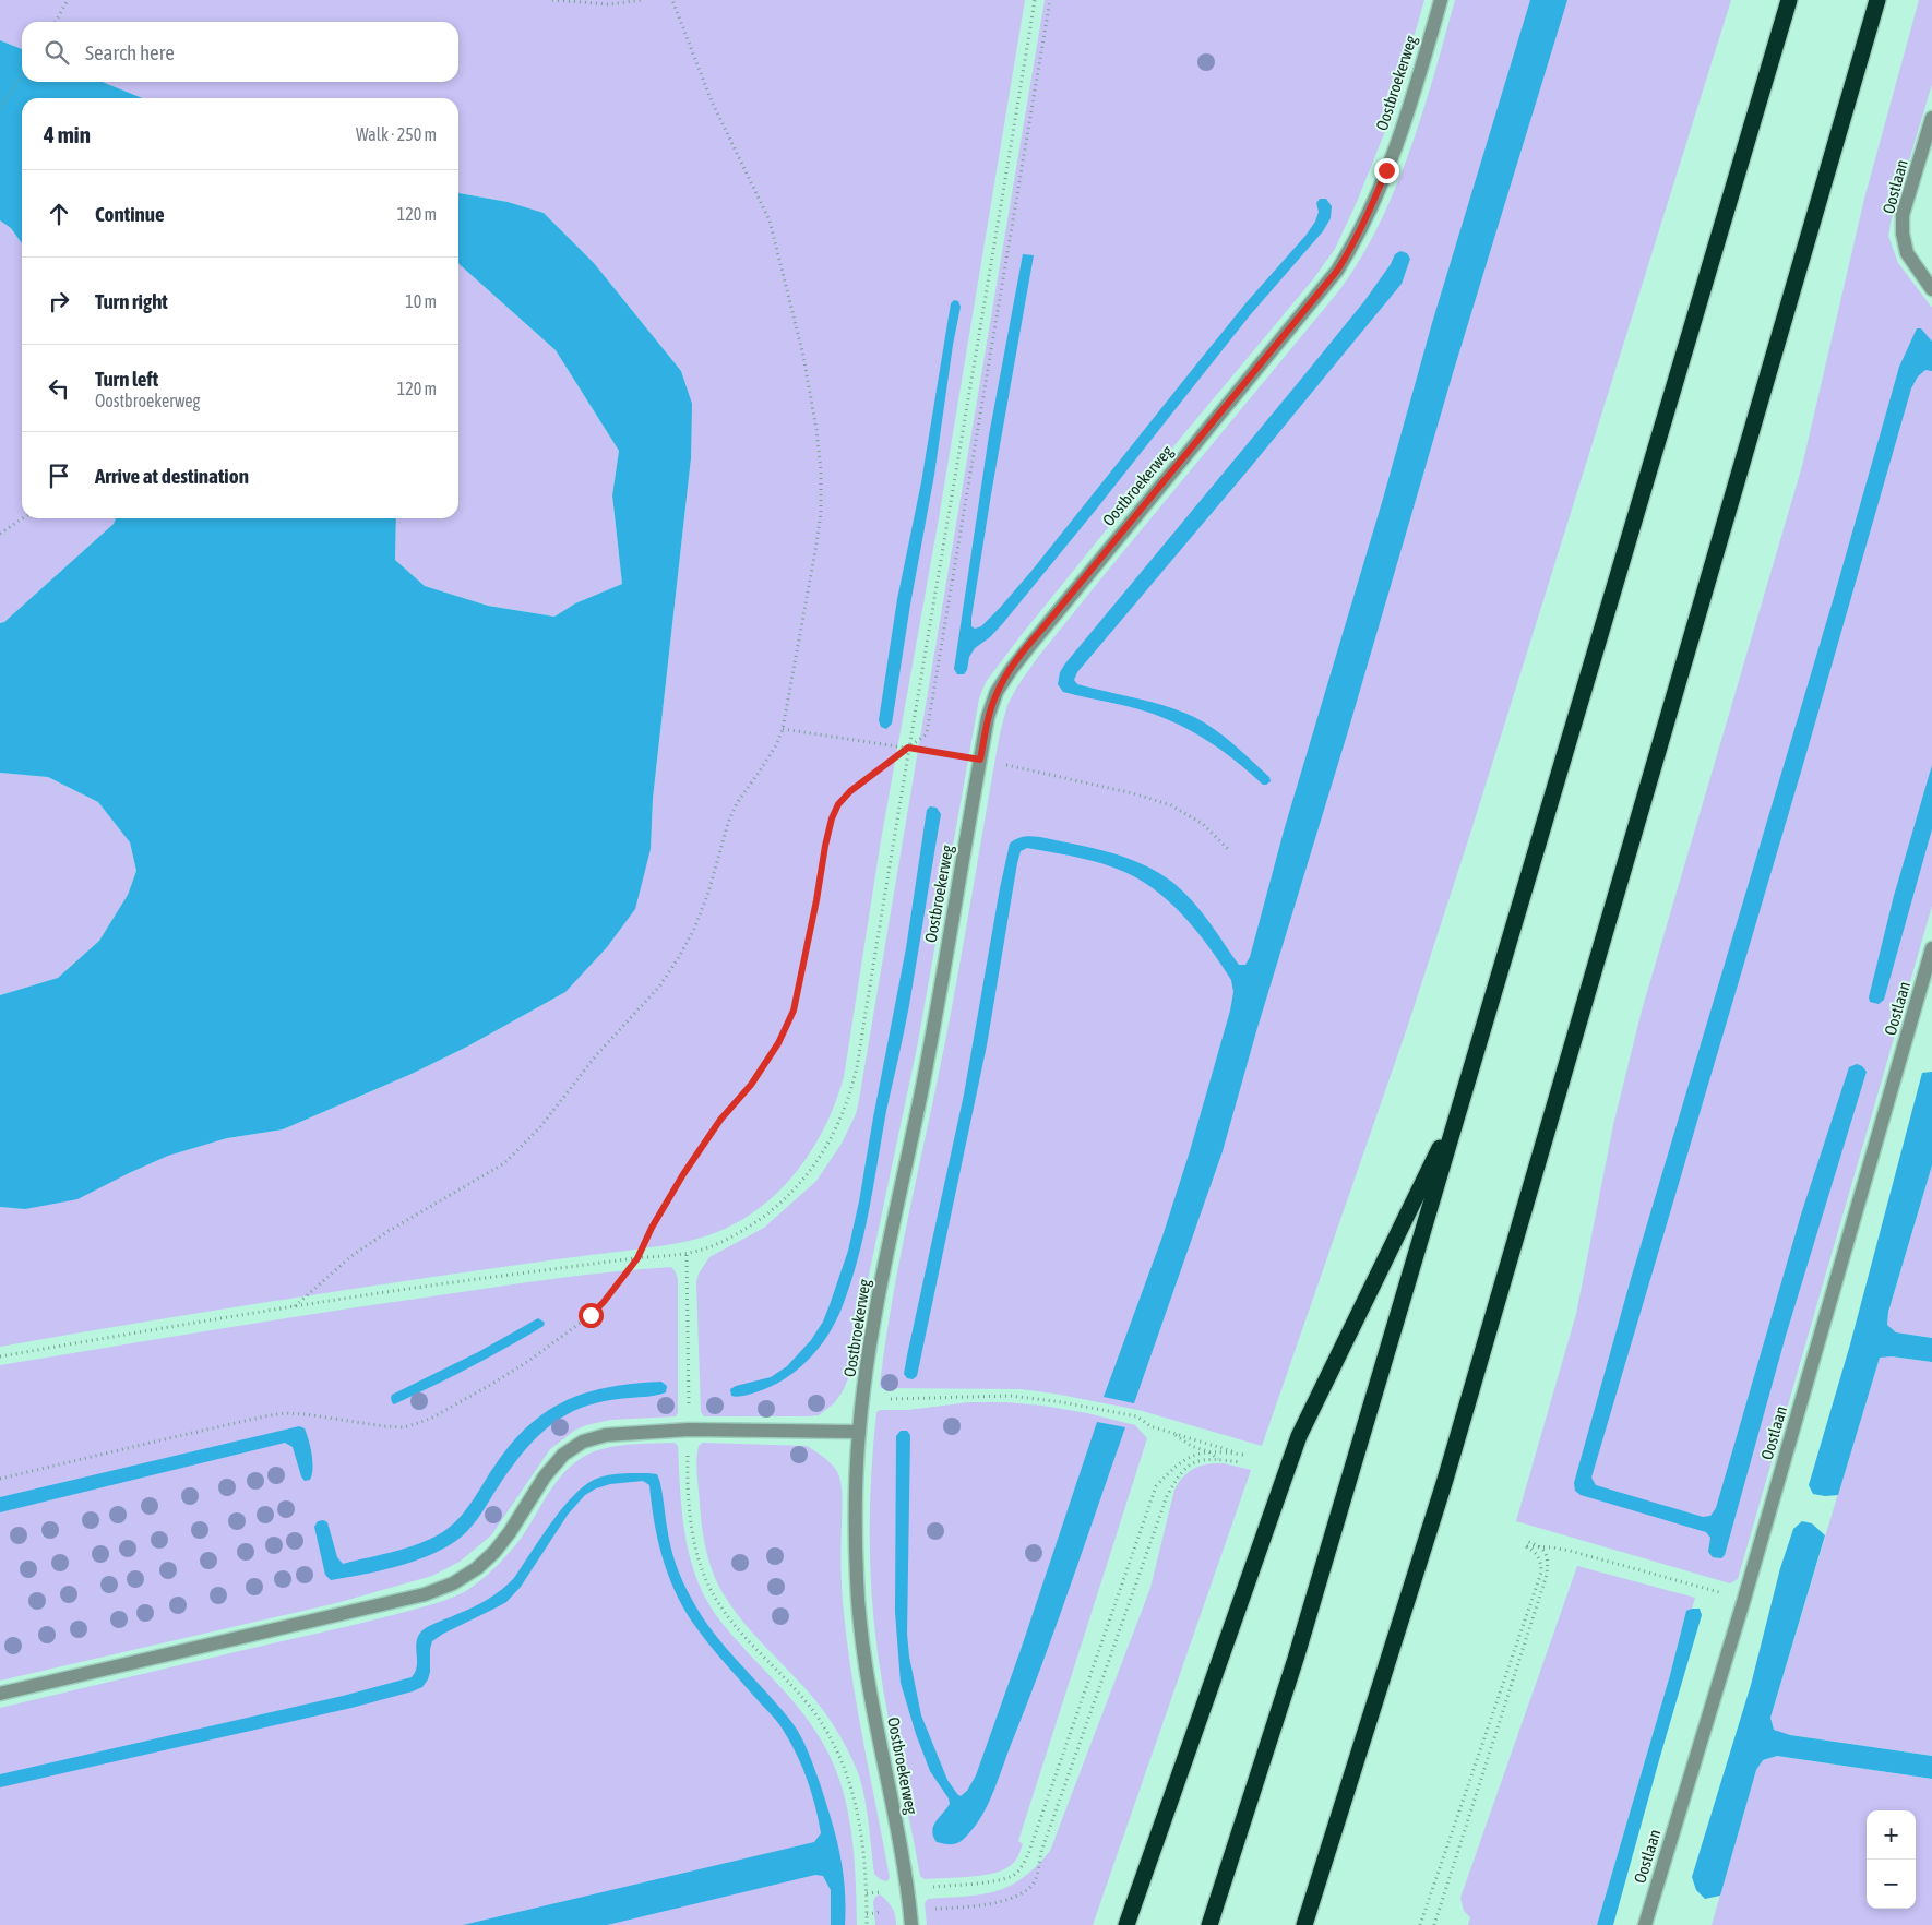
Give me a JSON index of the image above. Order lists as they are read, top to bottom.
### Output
{
  "streets": {
    "street": ["Oostbroekerweg", "Oostlaan"]
  },
  "page": {
    "search": "Search here",
    "heading": ["4 min", "Walk · 250 m"],
    "list": [
      ["Continue", "120 m"],
      ["Turn right", "10 m"],
      ["Turn left", "Oostbroekerweg", "120 m"],
      "Arrive at destination"
    ],
    "map_buttons": ["+", "−"]
  }
}
